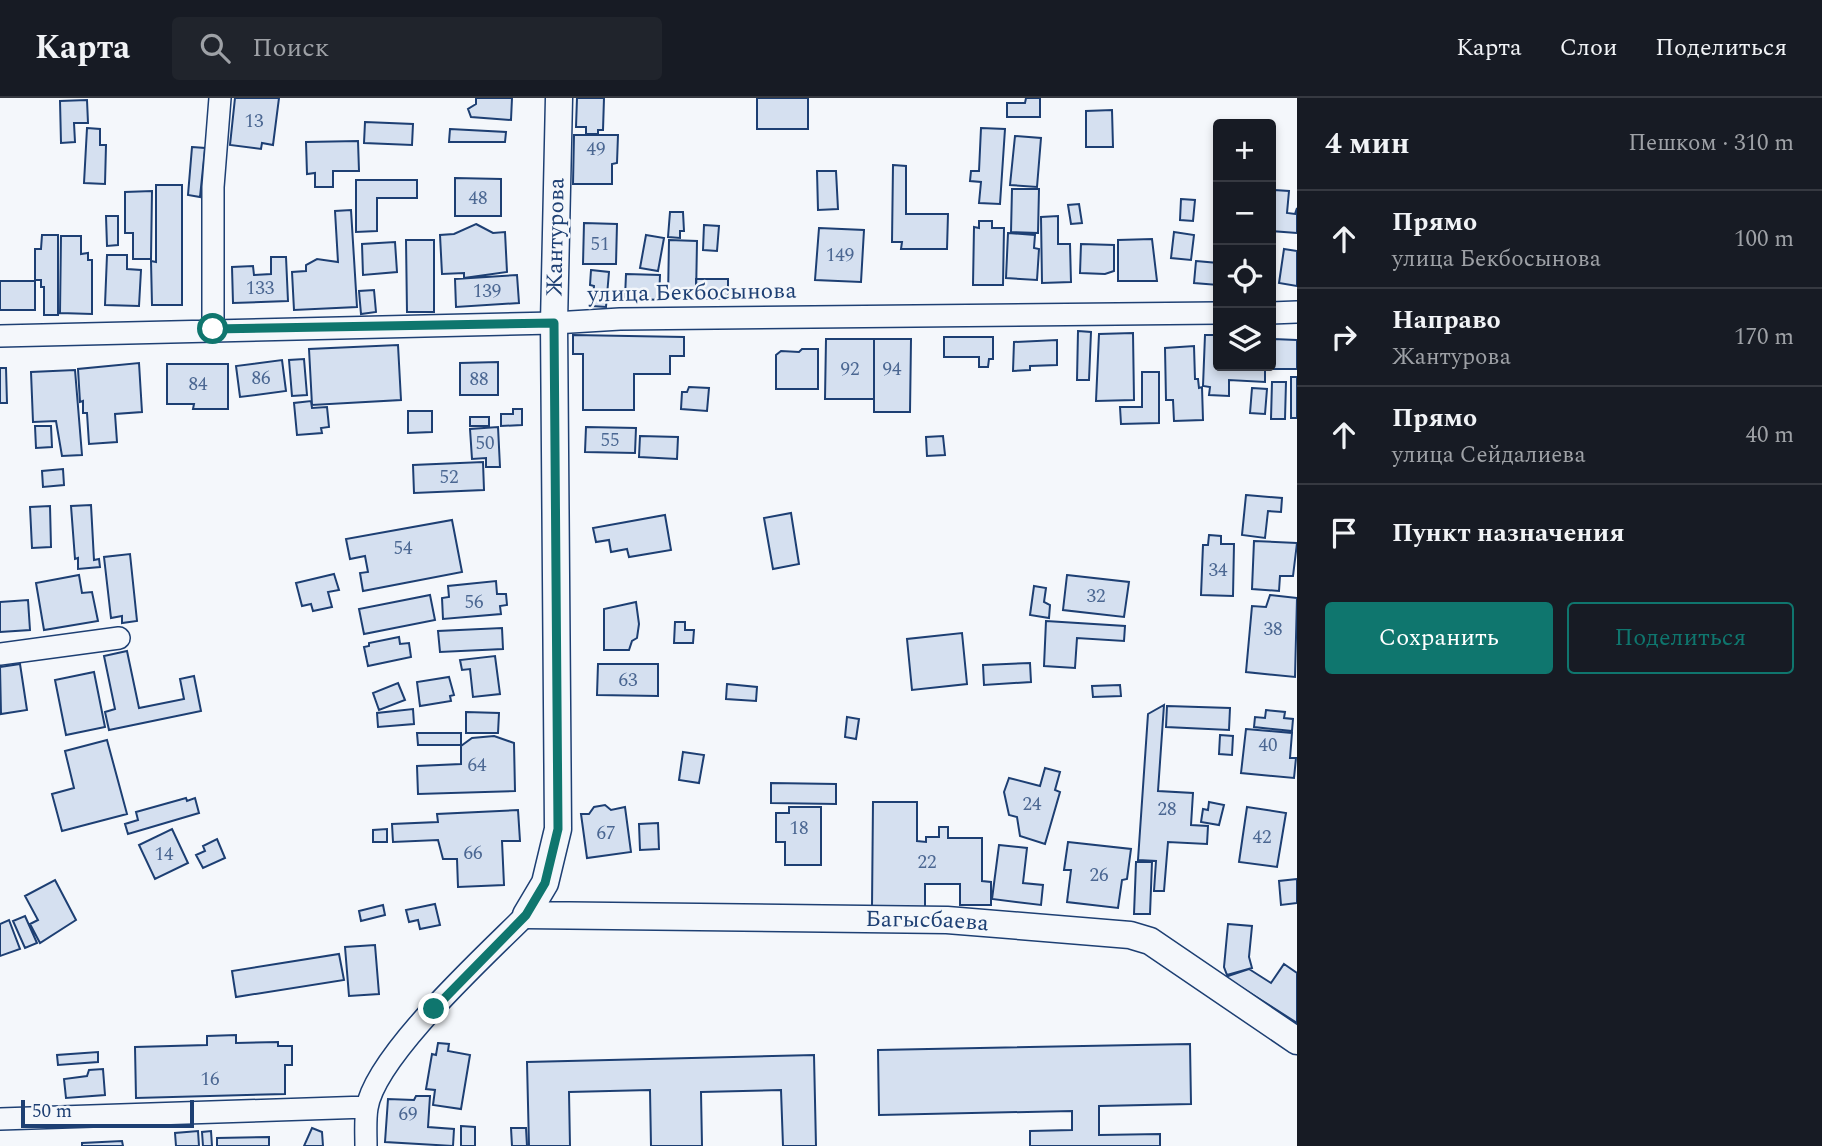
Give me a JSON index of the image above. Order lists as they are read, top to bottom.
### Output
{
  "streets": {
    "street": ["Жантурова", "улица Бекбосынова", "Багысбаева"]
  },
  "crossings": [
    ["Жантурова", "улица Бекбосынова"],
    ["Жантурова", "Багысбаева"]
  ],
  "house_numbers": [
    "13",
    "49",
    "48",
    "51",
    "149",
    "133",
    "139",
    "92",
    "94",
    "86",
    "88",
    "84",
    "55",
    "50",
    "52",
    "54",
    "34",
    "32",
    "56",
    "38",
    "63",
    "40",
    "64",
    "24",
    "28",
    "18",
    "67",
    "42",
    "66",
    "14",
    "22",
    "26",
    "16",
    "69"
  ],
  "scale_bar": "50 m",
  "page": {
    "header": "Карта",
    "search": "Поиск",
    "nav": ["Карта", "Слои", "Поделиться"],
    "heading": ["4 мин", "Пешком · 310 m"],
    "map_buttons": ["+", "−"],
    "list": [
      ["Прямо", "улица Бекбосынова", "100 m"],
      ["Направо", "Жантурова", "170 m"],
      ["Прямо", "улица Сейдалиева", "40 m"],
      "Пункт назначения"
    ],
    "buttons": ["Сохранить", "Поделиться"],
    "scale": "50 m"
  }
}
